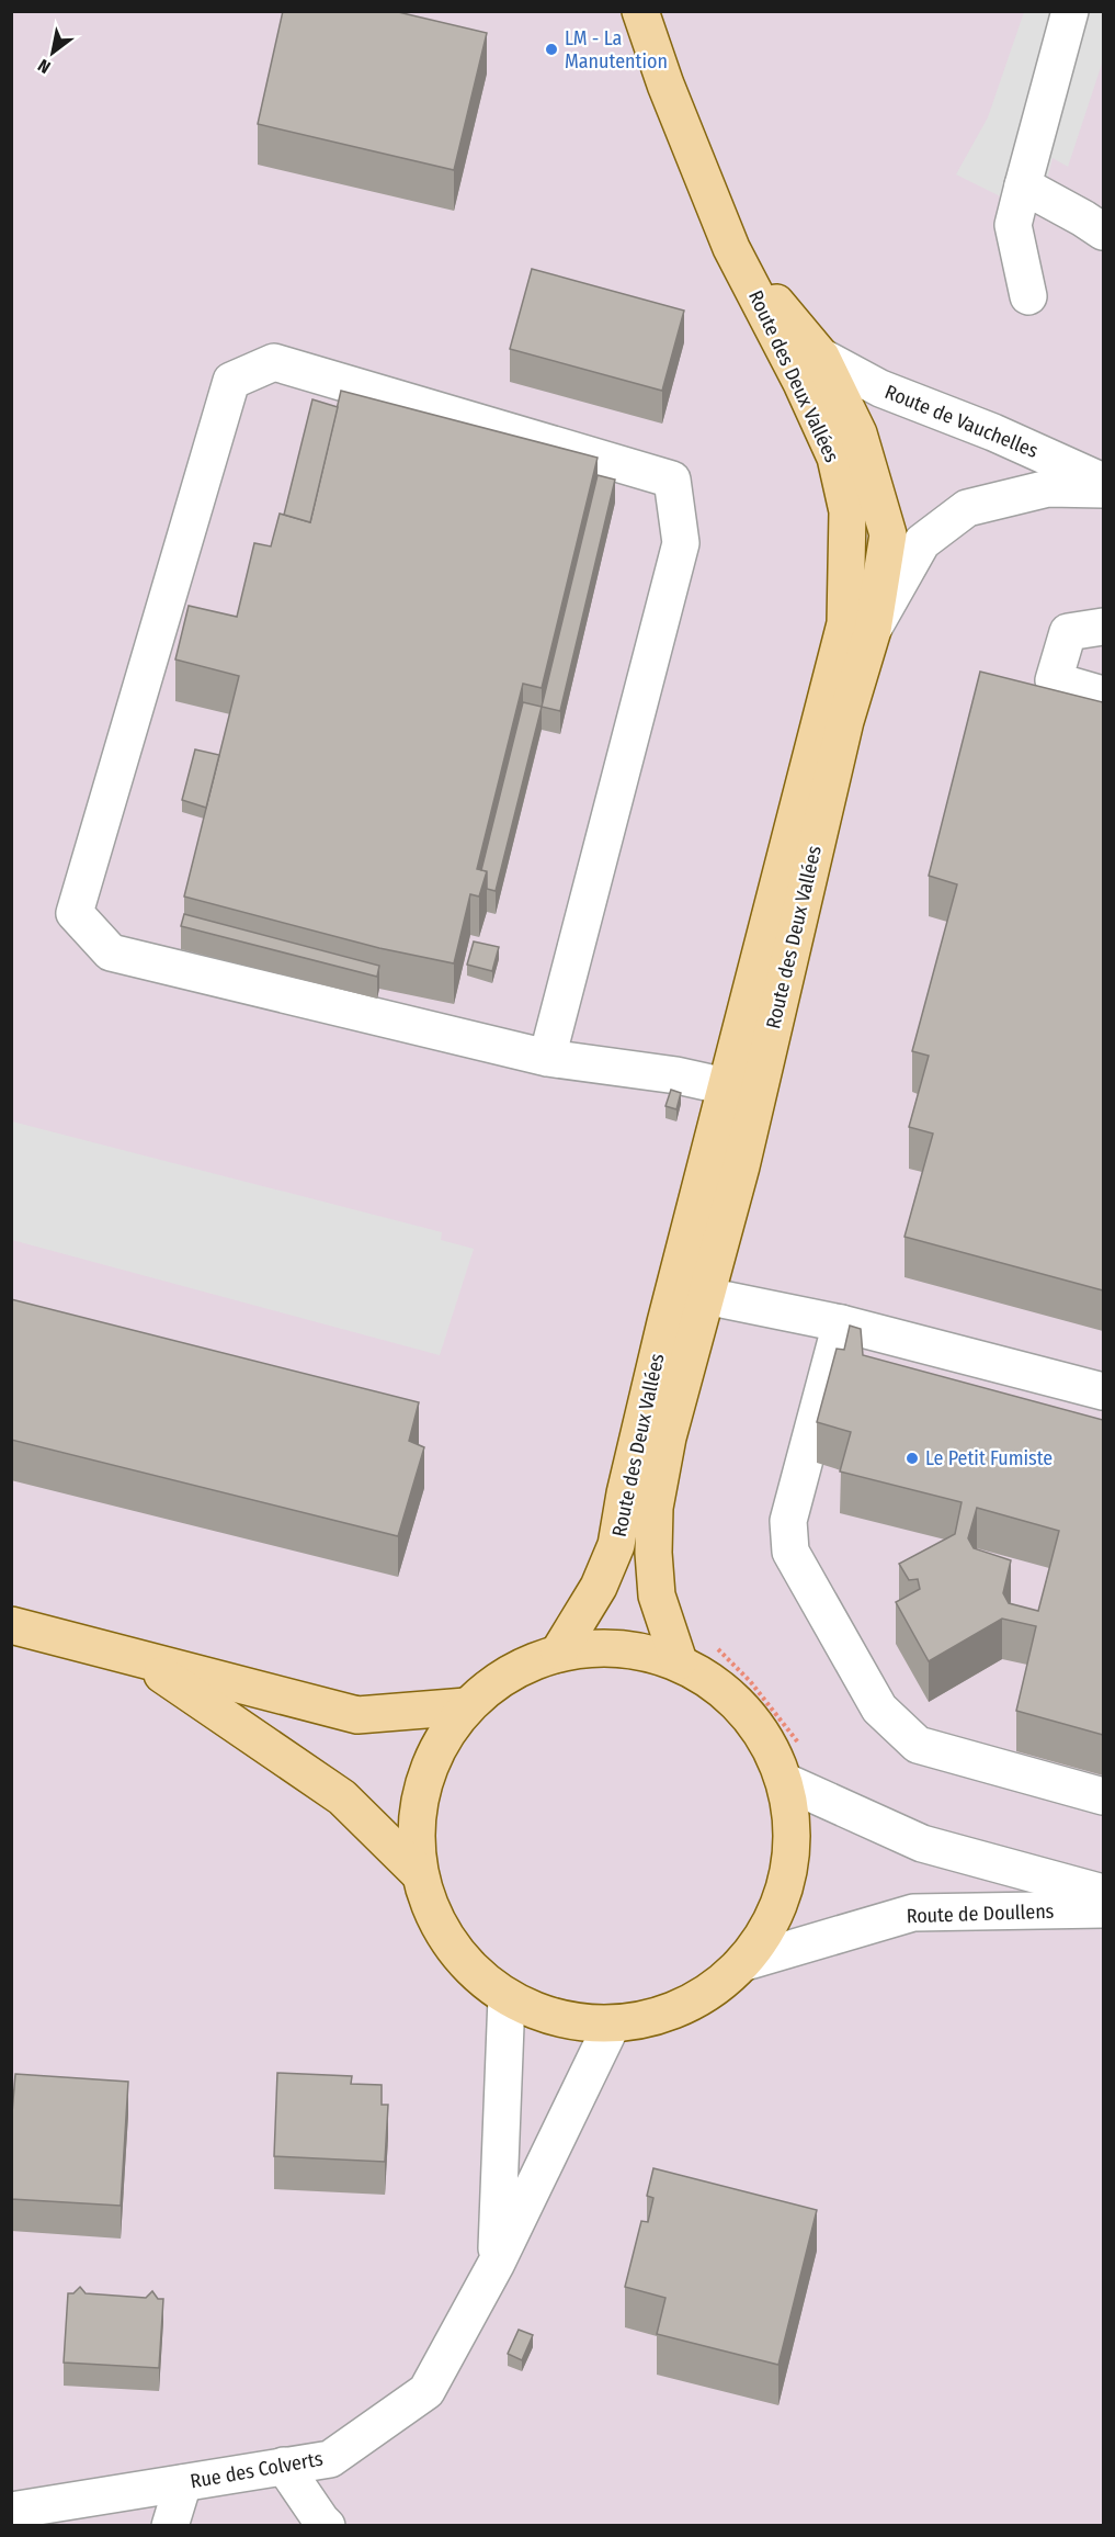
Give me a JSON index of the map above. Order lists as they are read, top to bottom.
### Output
{
  "streets": {
    "main road": ["Route des Deux Vallées"],
    "street": ["Route de Vauchelles", "Route de Doullens", "Rue des Colverts"]
  },
  "crossings": [
    ["Route des Deux Vallées", "Route de Vauchelles"]
  ],
  "places": ["LM - La Manutention", "Le Petit Fumiste"],
  "north": "bottom left"
}
